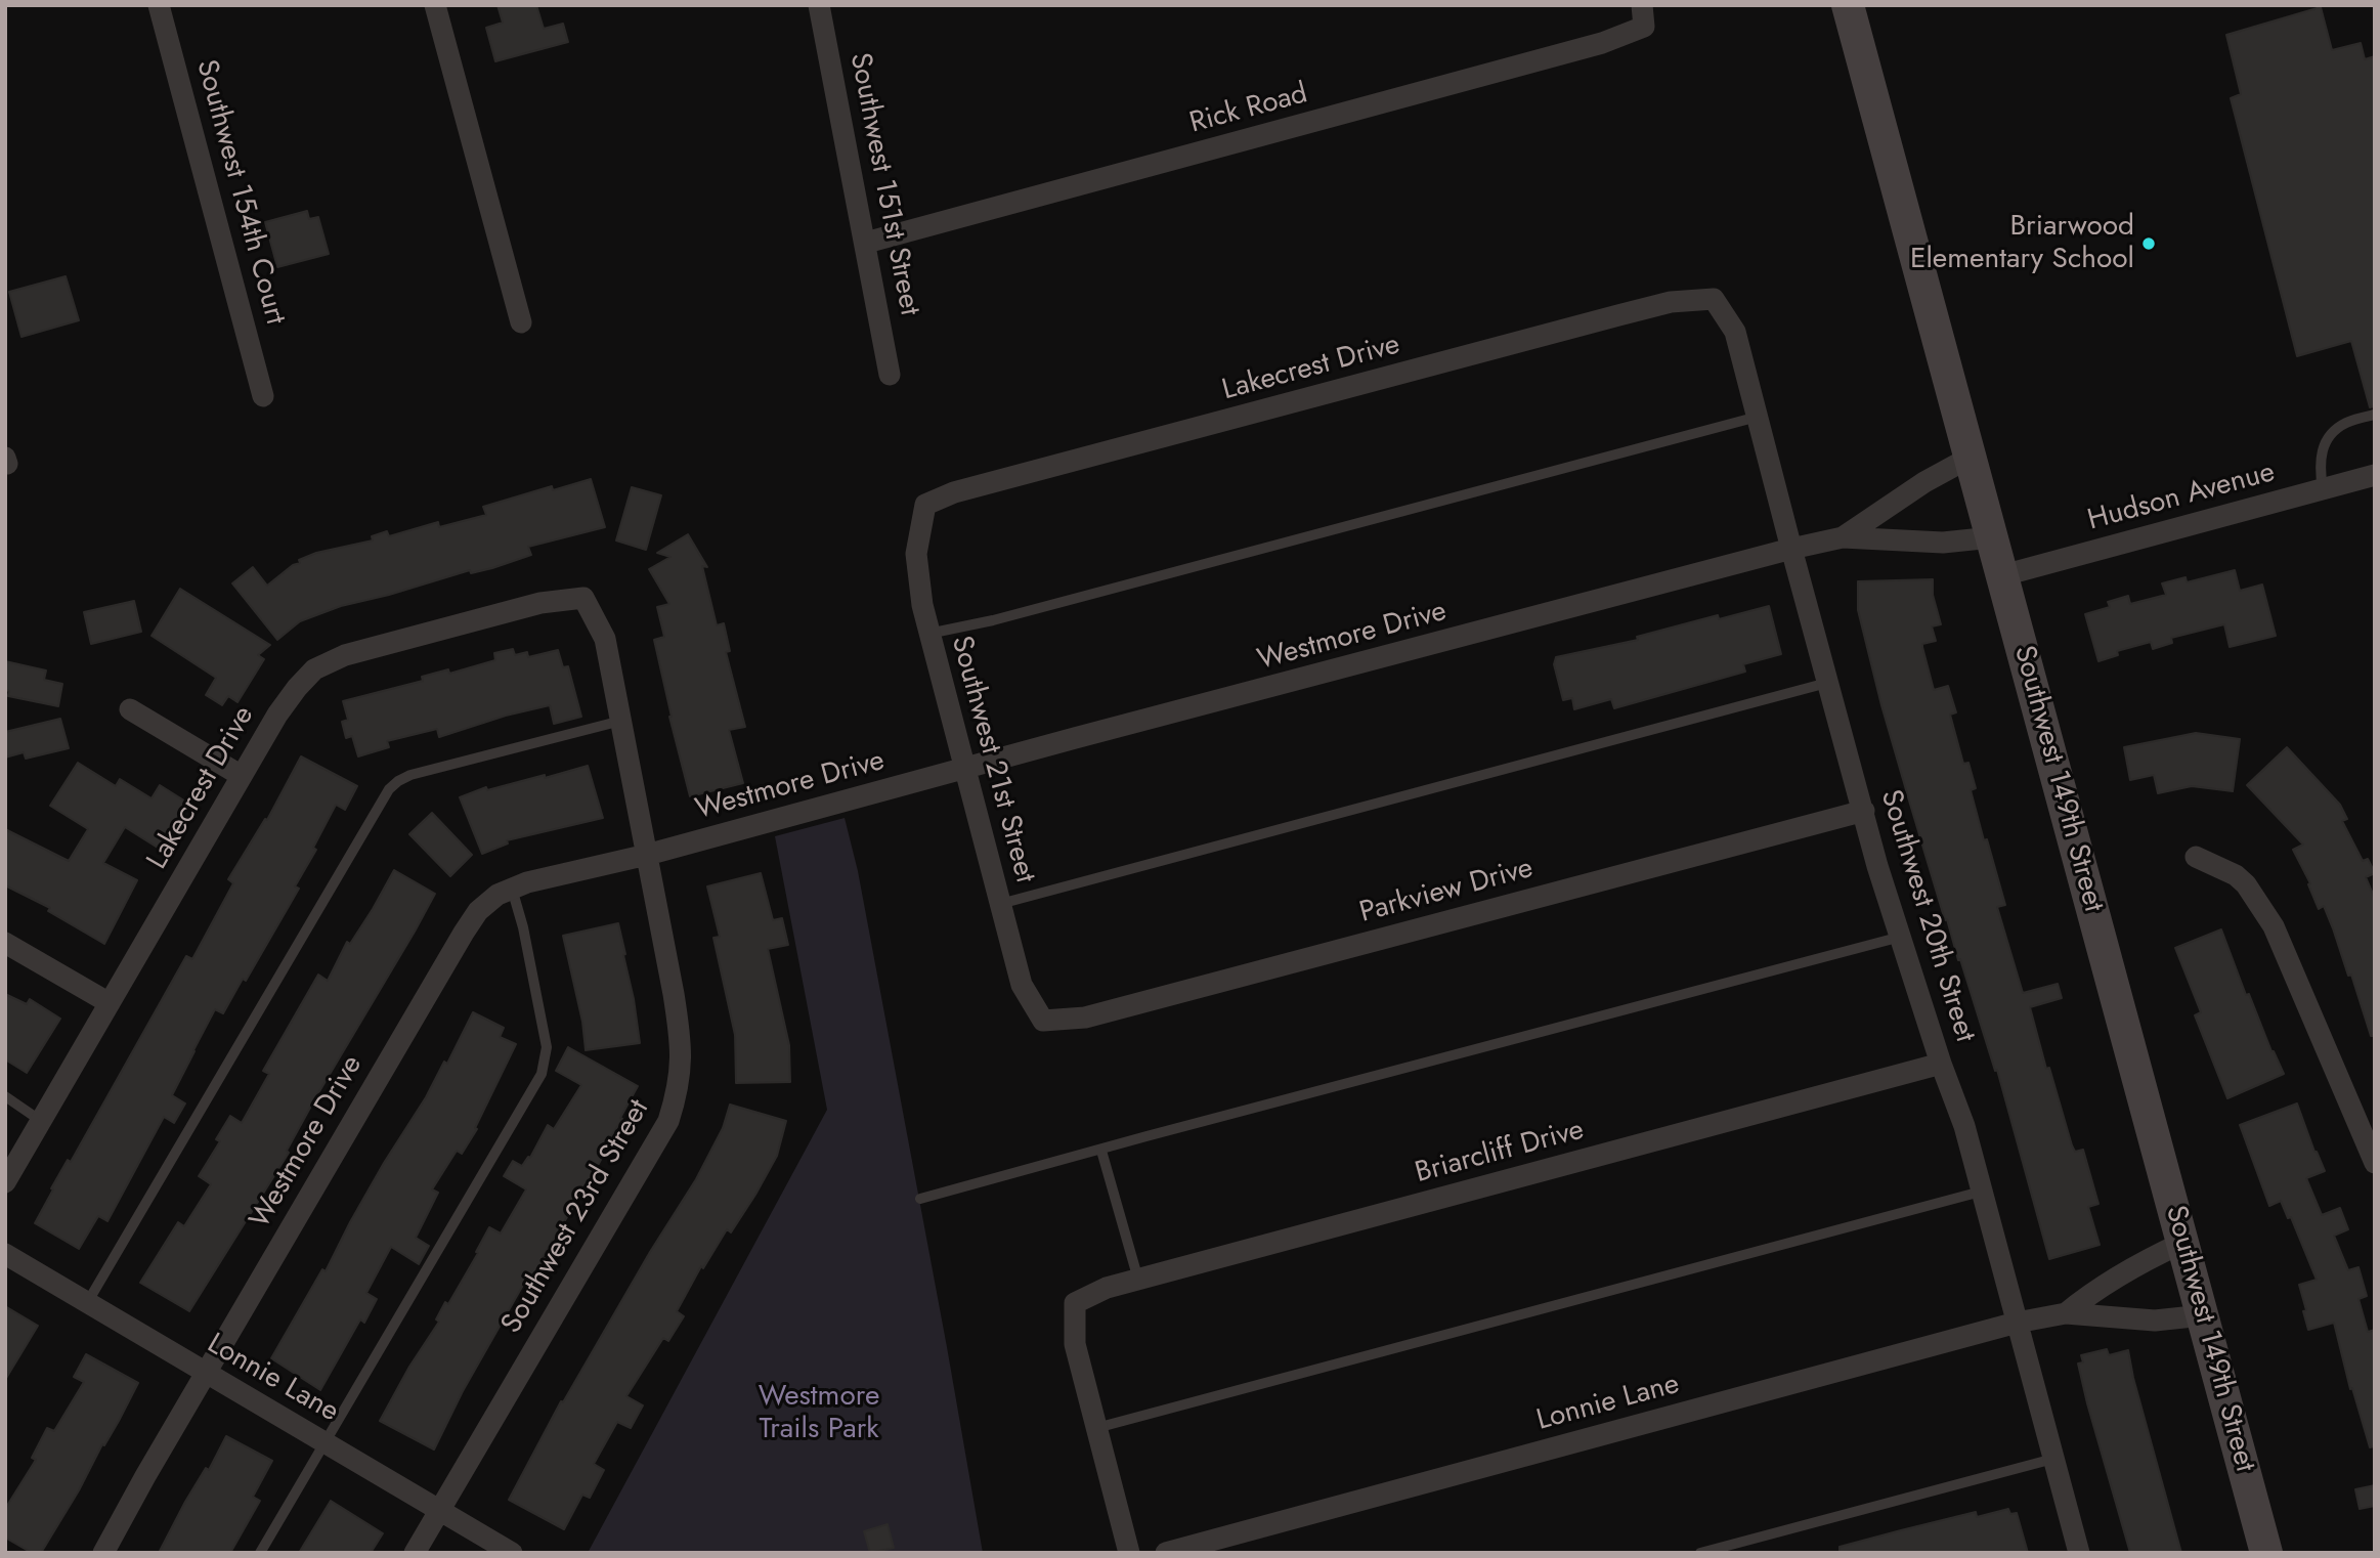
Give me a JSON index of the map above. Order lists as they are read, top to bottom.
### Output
{
  "streets": {
    "street": [
      "Rick Road",
      "Southwest 151st Street",
      "Southwest 154th Court",
      "Lakecrest Drive",
      "Hudson Avenue",
      "Westmore Drive",
      "Southwest 21st Street",
      "Southwest 149th Street",
      "Parkview Drive",
      "Southwest 20th Street",
      "Briarcliff Drive",
      "Southwest 23rd Street",
      "Lonnie Lane"
    ]
  },
  "crossings": [
    ["Rick Road", "Southwest 151st Street"],
    ["Lakecrest Drive", "Southwest 21st Street"],
    ["Lakecrest Drive", "Southwest 20th Street"],
    ["Lakecrest Drive", "Southwest 23rd Street"],
    ["Hudson Avenue", "Southwest 149th Street"],
    ["Westmore Drive", "Southwest 21st Street"],
    ["Westmore Drive", "Southwest 149th Street"],
    ["Westmore Drive", "Southwest 20th Street"],
    ["Westmore Drive", "Southwest 23rd Street"],
    ["Westmore Drive", "Lonnie Lane"],
    ["Southwest 21st Street", "Parkview Drive"],
    ["Southwest 149th Street", "Lonnie Lane"],
    ["Parkview Drive", "Southwest 20th Street"],
    ["Southwest 20th Street", "Briarcliff Drive"],
    ["Southwest 20th Street", "Lonnie Lane"],
    ["Southwest 23rd Street", "Lonnie Lane"]
  ],
  "parks": ["Westmore Trails Park"],
  "places": ["Briarwood Elementary School"]
}
